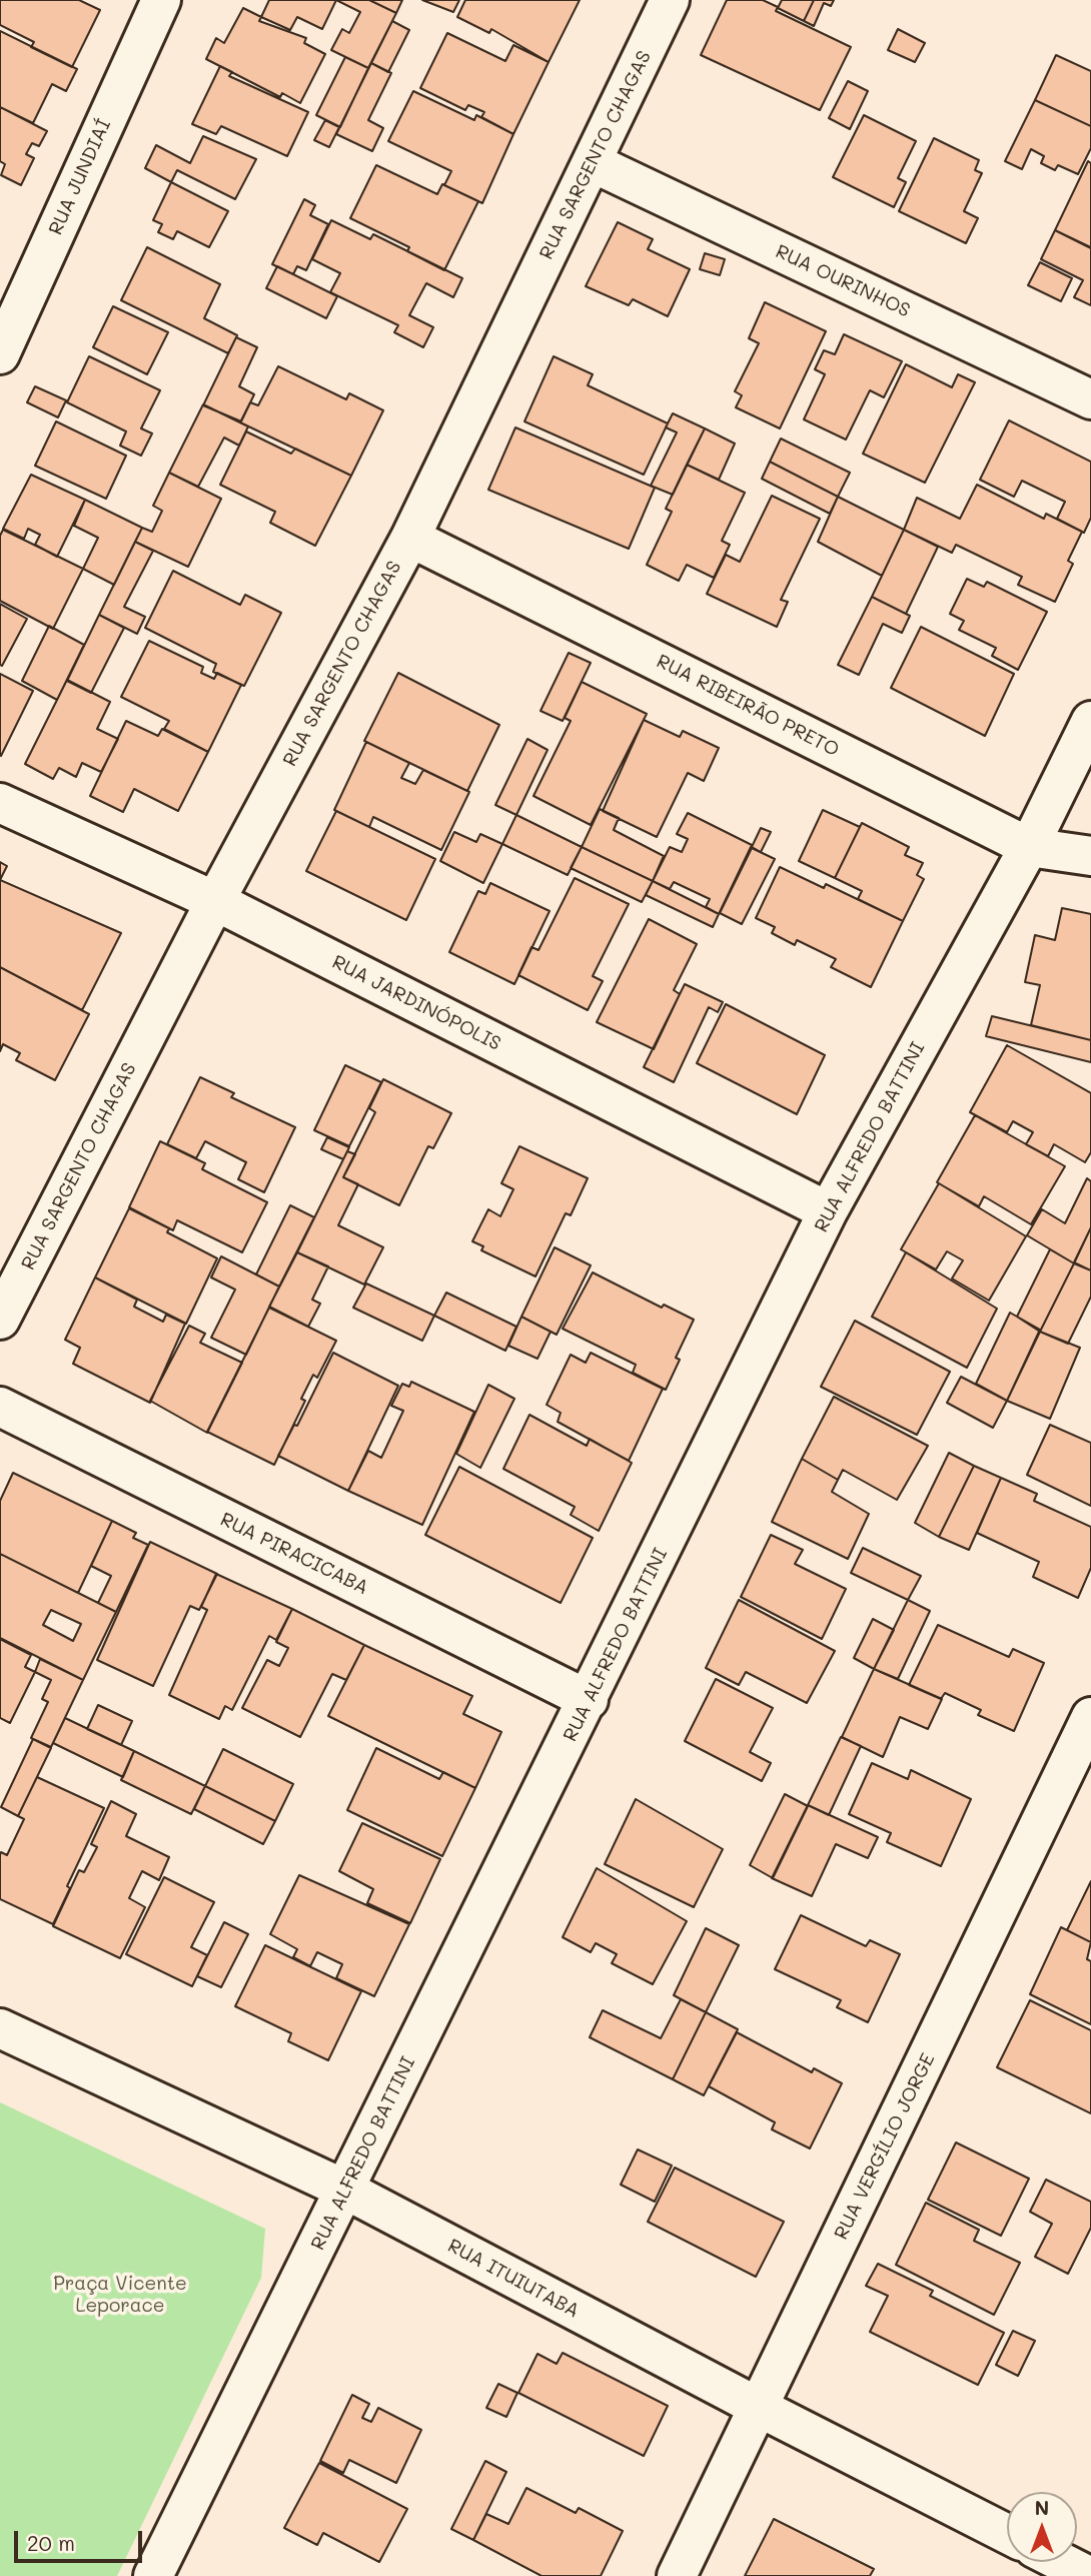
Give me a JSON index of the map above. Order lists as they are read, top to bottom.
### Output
{
  "streets": {
    "street": [
      "RUA SARGENTO CHAGAS",
      "RUA JUNDIAÍ",
      "RUA OURINHOS",
      "RUA RIBEIRÃO PRETO",
      "RUA JARDINÓPOLIS",
      "RUA ALFREDO BATTINI",
      "RUA PIRACICABA",
      "RUA VERGÍLIO JORGE",
      "RUA ITUIUTABA"
    ]
  },
  "crossings": [
    ["RUA SARGENTO CHAGAS", "RUA OURINHOS"],
    ["RUA SARGENTO CHAGAS", "RUA RIBEIRÃO PRETO"],
    ["RUA SARGENTO CHAGAS", "RUA JARDINÓPOLIS"],
    ["RUA RIBEIRÃO PRETO", "RUA ALFREDO BATTINI"],
    ["RUA JARDINÓPOLIS", "RUA ALFREDO BATTINI"],
    ["RUA ALFREDO BATTINI", "RUA PIRACICABA"],
    ["RUA ALFREDO BATTINI", "RUA ITUIUTABA"],
    ["RUA VERGÍLIO JORGE", "RUA ITUIUTABA"]
  ],
  "parks": ["Praça Vicente Leporace"],
  "scale_bar": "20 m",
  "north": "top"
}
